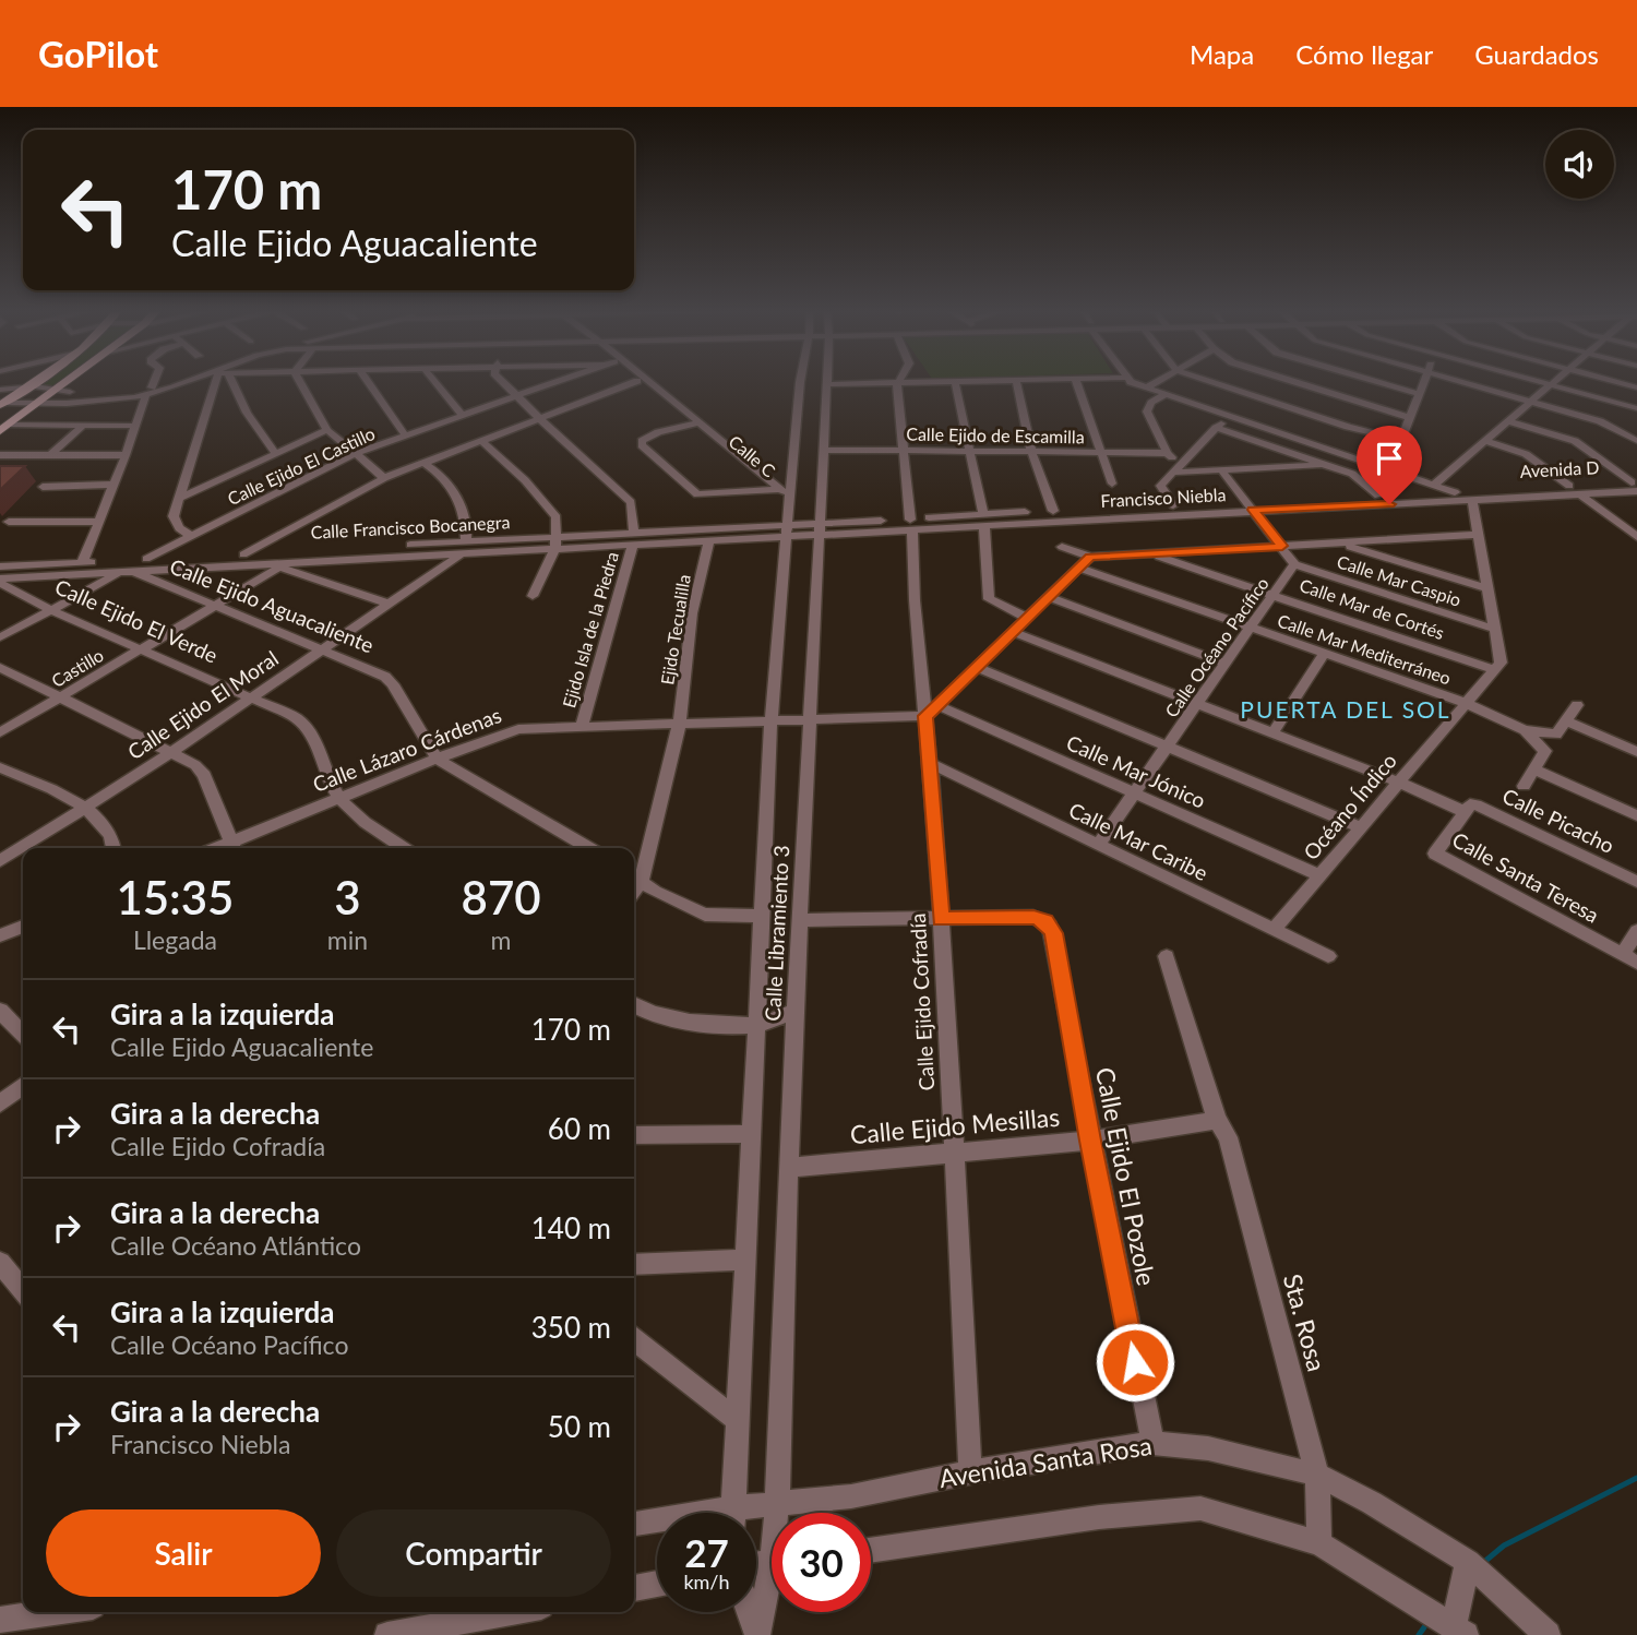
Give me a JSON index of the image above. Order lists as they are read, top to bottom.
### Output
{
  "streets": {
    "street": [
      "Calle Ejido de Escamilla",
      "Calle C",
      "Calle Ejido El Castillo",
      "Avenida D",
      "Francisco Niebla",
      "Calle Francisco Bocanegra",
      "Calle Mar Caspio",
      "Calle Ejido Aguacaliente",
      "Calle Mar de Cortés",
      "Calle Ejido El Verde",
      "Ejido Isla de la Piedra",
      "Ejido Tecualilla",
      "Calle Océano Pacífico",
      "Calle Mar Mediterráneo",
      "Castillo",
      "Calle Ejido El Moral",
      "Calle Lázaro Cárdenas",
      "Calle Mar Jónico",
      "Océano Índico",
      "Calle Picacho",
      "Calle Mar Caribe",
      "Calle Santa Teresa",
      "Calle Libramiento 3",
      "Calle Ejido Cofradía",
      "Calle Ejido Mesillas",
      "Calle Ejido El Pozole",
      "Sta. Rosa",
      "Avenida Santa Rosa"
    ]
  },
  "crossings": [
    ["Calle Ejido de Escamilla", "Calle Libramiento 3"],
    ["Calle Ejido de Escamilla", "Calle Ejido Cofradía"],
    ["Calle C", "Calle Libramiento 3"],
    ["Calle Ejido El Castillo", "Calle Francisco Bocanegra"],
    ["Avenida D", "Francisco Niebla"],
    ["Francisco Niebla", "Calle Francisco Bocanegra"],
    ["Francisco Niebla", "Calle Océano Pacífico"],
    ["Calle Francisco Bocanegra", "Calle Ejido Aguacaliente"],
    ["Calle Francisco Bocanegra", "Calle Ejido El Verde"],
    ["Calle Francisco Bocanegra", "Ejido Isla de la Piedra"],
    ["Calle Francisco Bocanegra", "Ejido Tecualilla"],
    ["Calle Francisco Bocanegra", "Castillo"],
    ["Calle Francisco Bocanegra", "Calle Ejido El Moral"],
    ["Calle Francisco Bocanegra", "Calle Libramiento 3"],
    ["Calle Francisco Bocanegra", "Calle Ejido Cofradía"],
    ["Calle Mar Caspio", "Calle Océano Pacífico"],
    ["Calle Ejido Aguacaliente", "Castillo"],
    ["Calle Ejido Aguacaliente", "Calle Ejido El Moral"],
    ["Calle Ejido Aguacaliente", "Calle Lázaro Cárdenas"],
    ["Calle Mar de Cortés", "Calle Océano Pacífico"],
    ["Calle Mar de Cortés", "Océano Índico"],
    ["Calle Ejido El Verde", "Castillo"],
    ["Calle Ejido El Verde", "Calle Ejido El Moral"],
    ["Calle Ejido El Verde", "Calle Lázaro Cárdenas"],
    ["Ejido Isla de la Piedra", "Calle Lázaro Cárdenas"],
    ["Ejido Tecualilla", "Calle Lázaro Cárdenas"],
    ["Calle Océano Pacífico", "Calle Mar Mediterráneo"],
    ["Calle Océano Pacífico", "Calle Mar Jónico"],
    ["Calle Océano Pacífico", "Calle Mar Caribe"],
    ["Calle Mar Mediterráneo", "Océano Índico"],
    ["Calle Lázaro Cárdenas", "Calle Mar Jónico"],
    ["Calle Lázaro Cárdenas", "Calle Libramiento 3"],
    ["Calle Lázaro Cárdenas", "Calle Ejido Cofradía"],
    ["Calle Mar Jónico", "Océano Índico"],
    ["Calle Mar Jónico", "Calle Ejido Cofradía"],
    ["Océano Índico", "Calle Mar Caribe"],
    ["Calle Picacho", "Calle Santa Teresa"],
    ["Calle Mar Caribe", "Calle Ejido Cofradía"],
    ["Calle Libramiento 3", "Calle Ejido Mesillas"],
    ["Calle Libramiento 3", "Avenida Santa Rosa"],
    ["Calle Ejido Cofradía", "Calle Ejido Mesillas"],
    ["Calle Ejido Cofradía", "Calle Ejido El Pozole"],
    ["Calle Ejido Cofradía", "Avenida Santa Rosa"],
    ["Calle Ejido Mesillas", "Calle Ejido El Pozole"],
    ["Calle Ejido Mesillas", "Sta. Rosa"],
    ["Calle Ejido El Pozole", "Avenida Santa Rosa"],
    ["Sta. Rosa", "Avenida Santa Rosa"]
  ],
  "districts": ["PUERTA DEL SOL"],
  "page": {
    "header": "GoPilot",
    "nav": ["Mapa", "Cómo llegar", "Guardados"],
    "turn": ["170 m", "Calle Ejido Aguacaliente"],
    "eta": [
      "15:35",
      "Llegada",
      "3",
      "min",
      "870",
      "m"
    ],
    "list": [
      {
        "name": "Gira a la izquierda",
        "note": "Calle Ejido Aguacaliente",
        "value": "170 m"
      },
      {
        "name": "Gira a la derecha",
        "note": "Calle Ejido Cofradía",
        "value": "60 m"
      },
      {
        "name": "Gira a la derecha",
        "note": "Calle Océano Atlántico",
        "value": "140 m"
      },
      {
        "name": "Gira a la izquierda",
        "note": "Calle Océano Pacífico",
        "value": "350 m"
      },
      {
        "name": "Gira a la derecha",
        "note": "Francisco Niebla",
        "value": "50 m"
      }
    ],
    "buttons": ["Salir", "Compartir"],
    "speed": "27 km/h",
    "limit": "30"
  }
}
